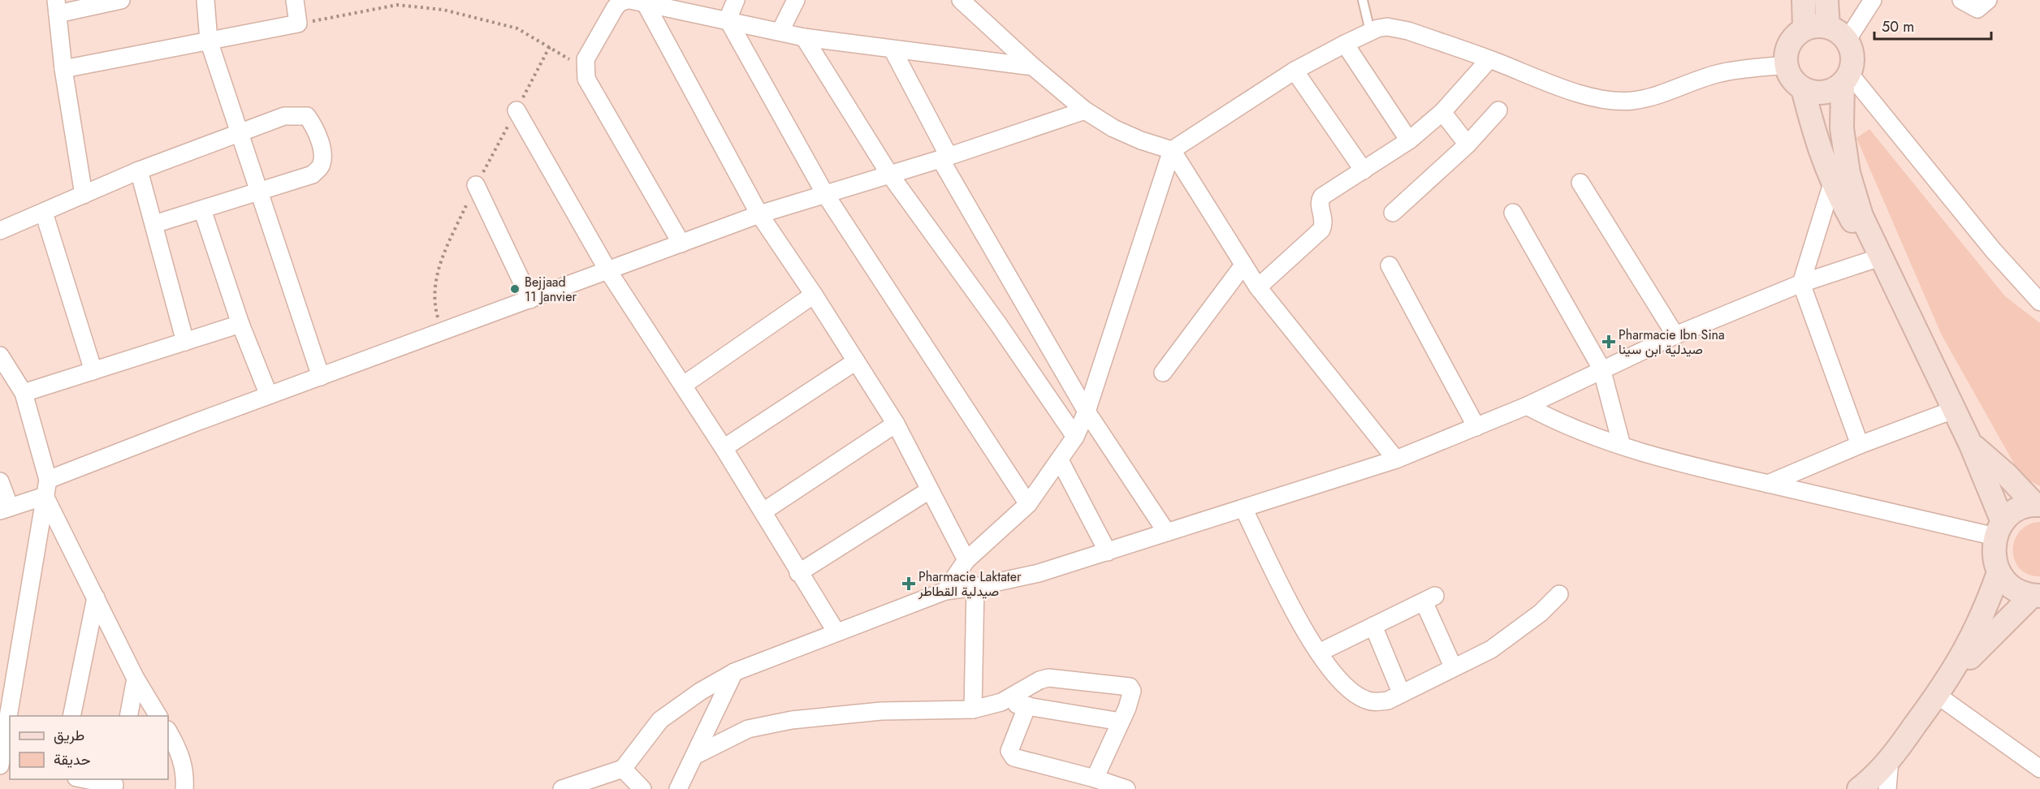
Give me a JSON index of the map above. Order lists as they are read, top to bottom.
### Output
{
  "places": {
    "other": ["Bejjaad 11 Janvier"],
    "health": ["Pharmacie Ibn Sina صيدلية ابن سينا", "Pharmacie Laktater صيدلية القطاطر"]
  },
  "legend": ["طريق", "حديقة"],
  "scale_bar": "50 m"
}
